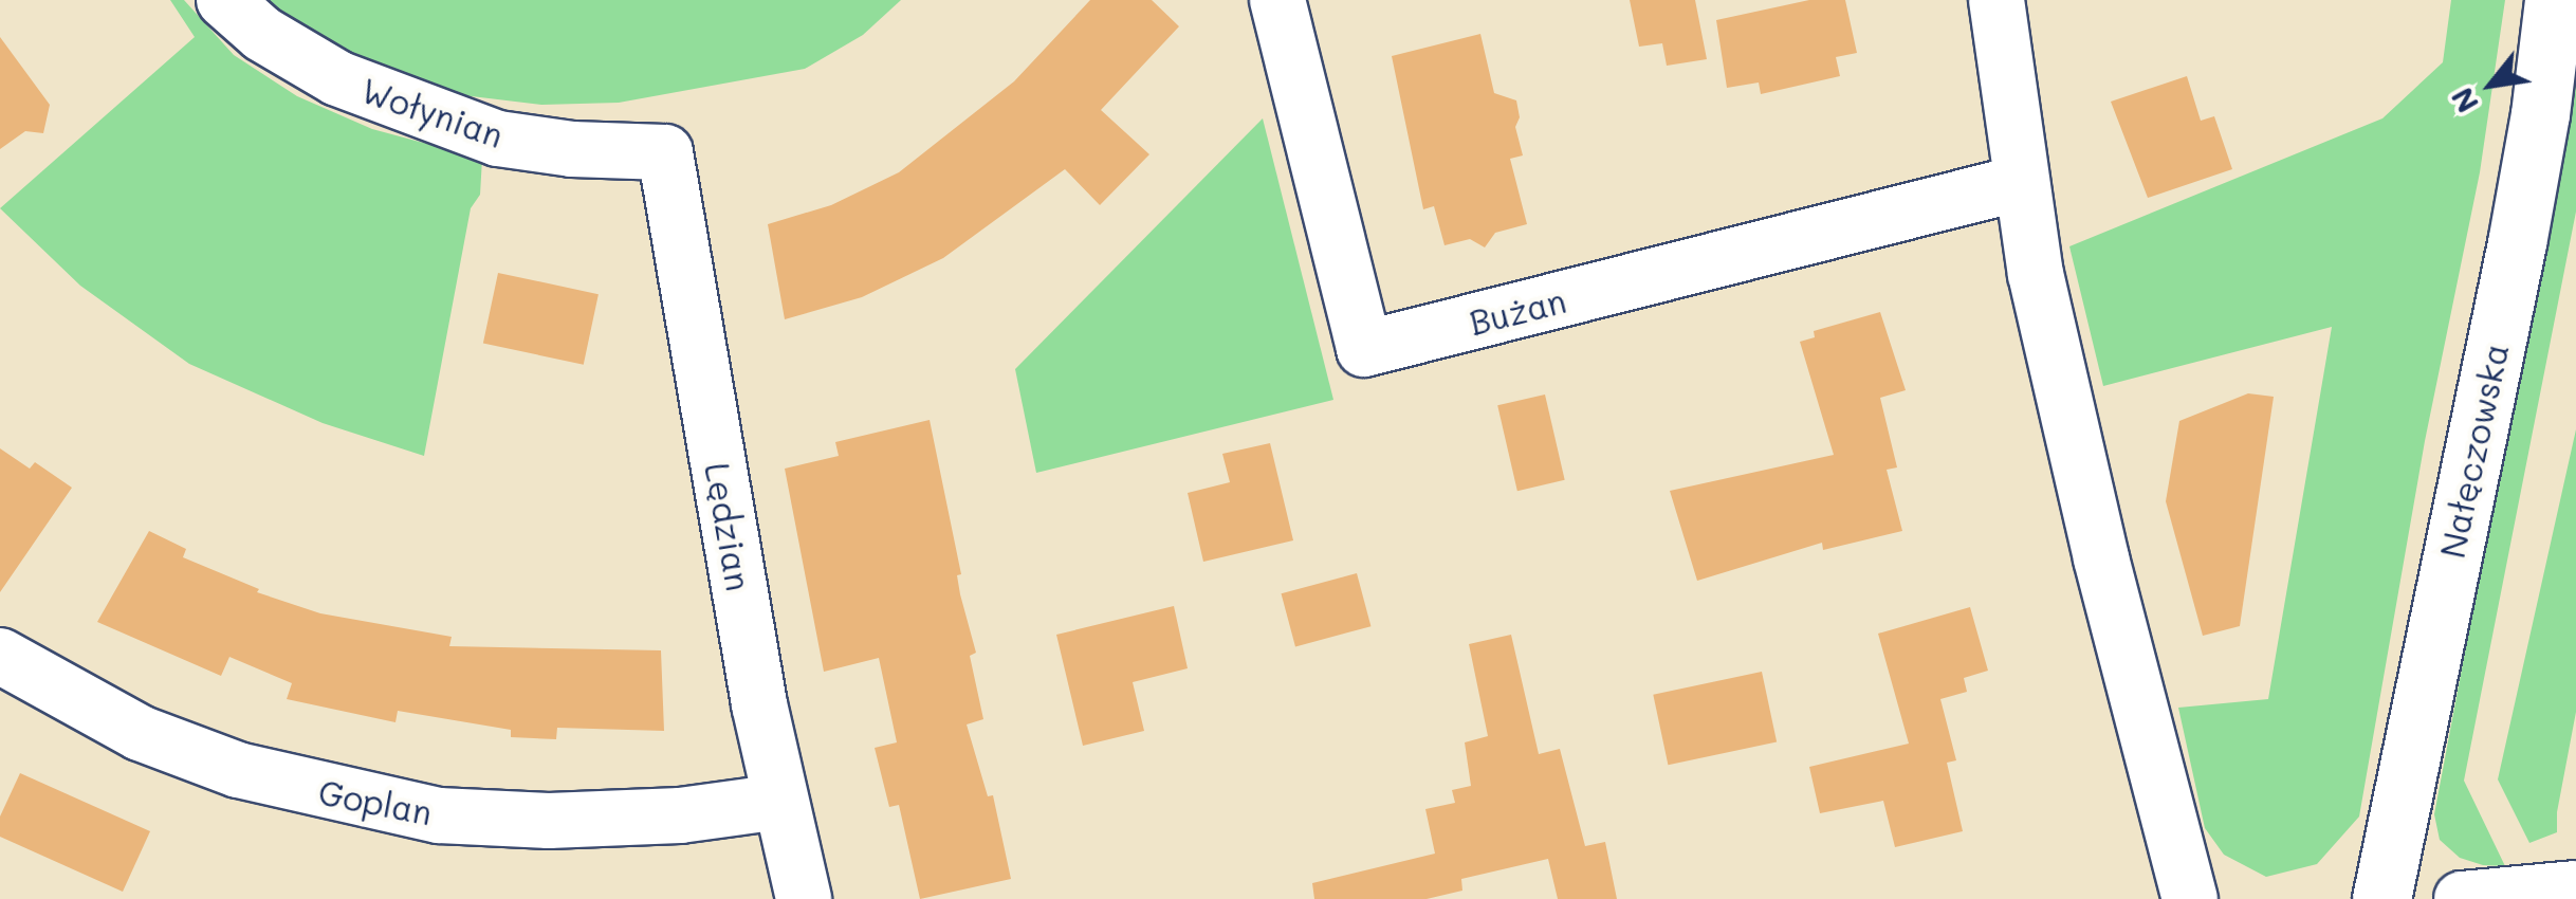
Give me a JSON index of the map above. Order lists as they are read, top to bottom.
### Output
{
  "streets": {
    "main road": ["Nałęczowska"],
    "street": [
      "Wołynian",
      "Bużan",
      "Lędzian",
      "Goplan"
    ]
  },
  "crossings": [
    ["Wołynian", "Lędzian"],
    ["Lędzian", "Goplan"]
  ],
  "north": "bottom left"
}
